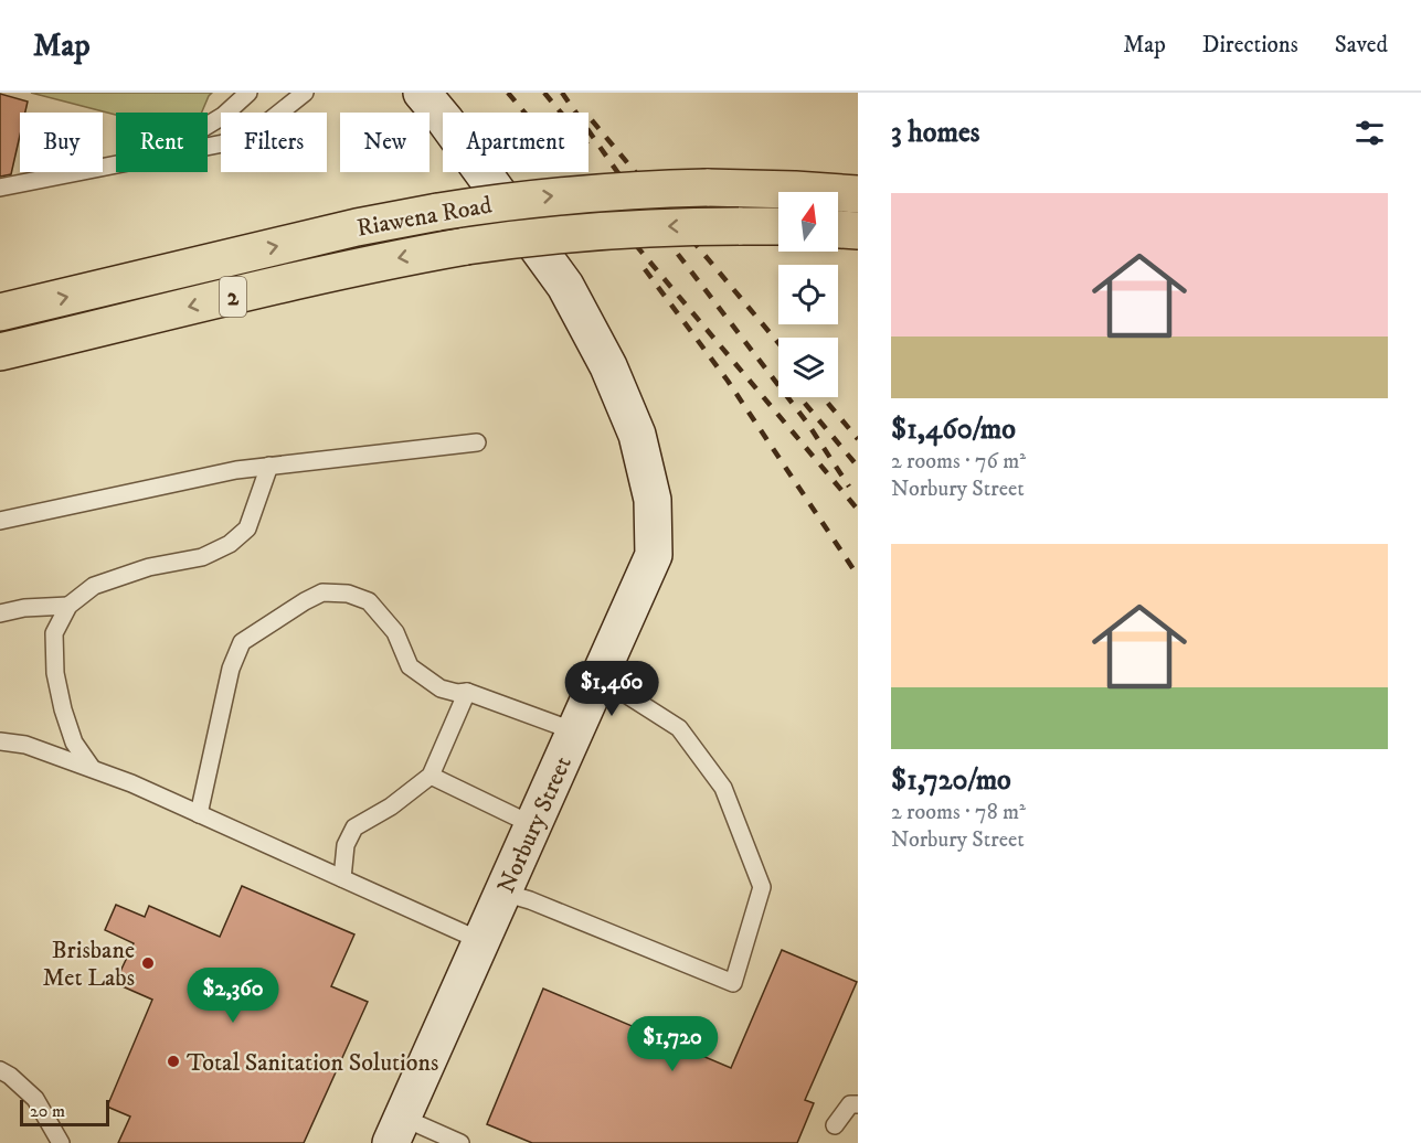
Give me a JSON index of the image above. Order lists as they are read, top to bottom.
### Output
{
  "streets": {
    "highway": ["Riawena Road", "2"],
    "street": ["Norbury Street"]
  },
  "places": ["Brisbane Met Labs", "Total Sanitation Solutions"],
  "scale_bar": "20 m",
  "north": "top",
  "page": {
    "header": "Map",
    "nav": ["Map", "Directions", "Saved"],
    "heading": "3 homes",
    "chip": [
      "Buy",
      "Rent",
      "Filters",
      "New",
      "Apartment"
    ],
    "list": [
      {
        "name": "$1,460/mo",
        "note": "2 rooms · 76 m² · Norbury Street"
      },
      {
        "name": "$1,720/mo",
        "note": "2 rooms · 78 m² · Norbury Street"
      }
    ],
    "price": ["$1,460", "$2,360", "$1,720"],
    "scale": "20 m"
  }
}
